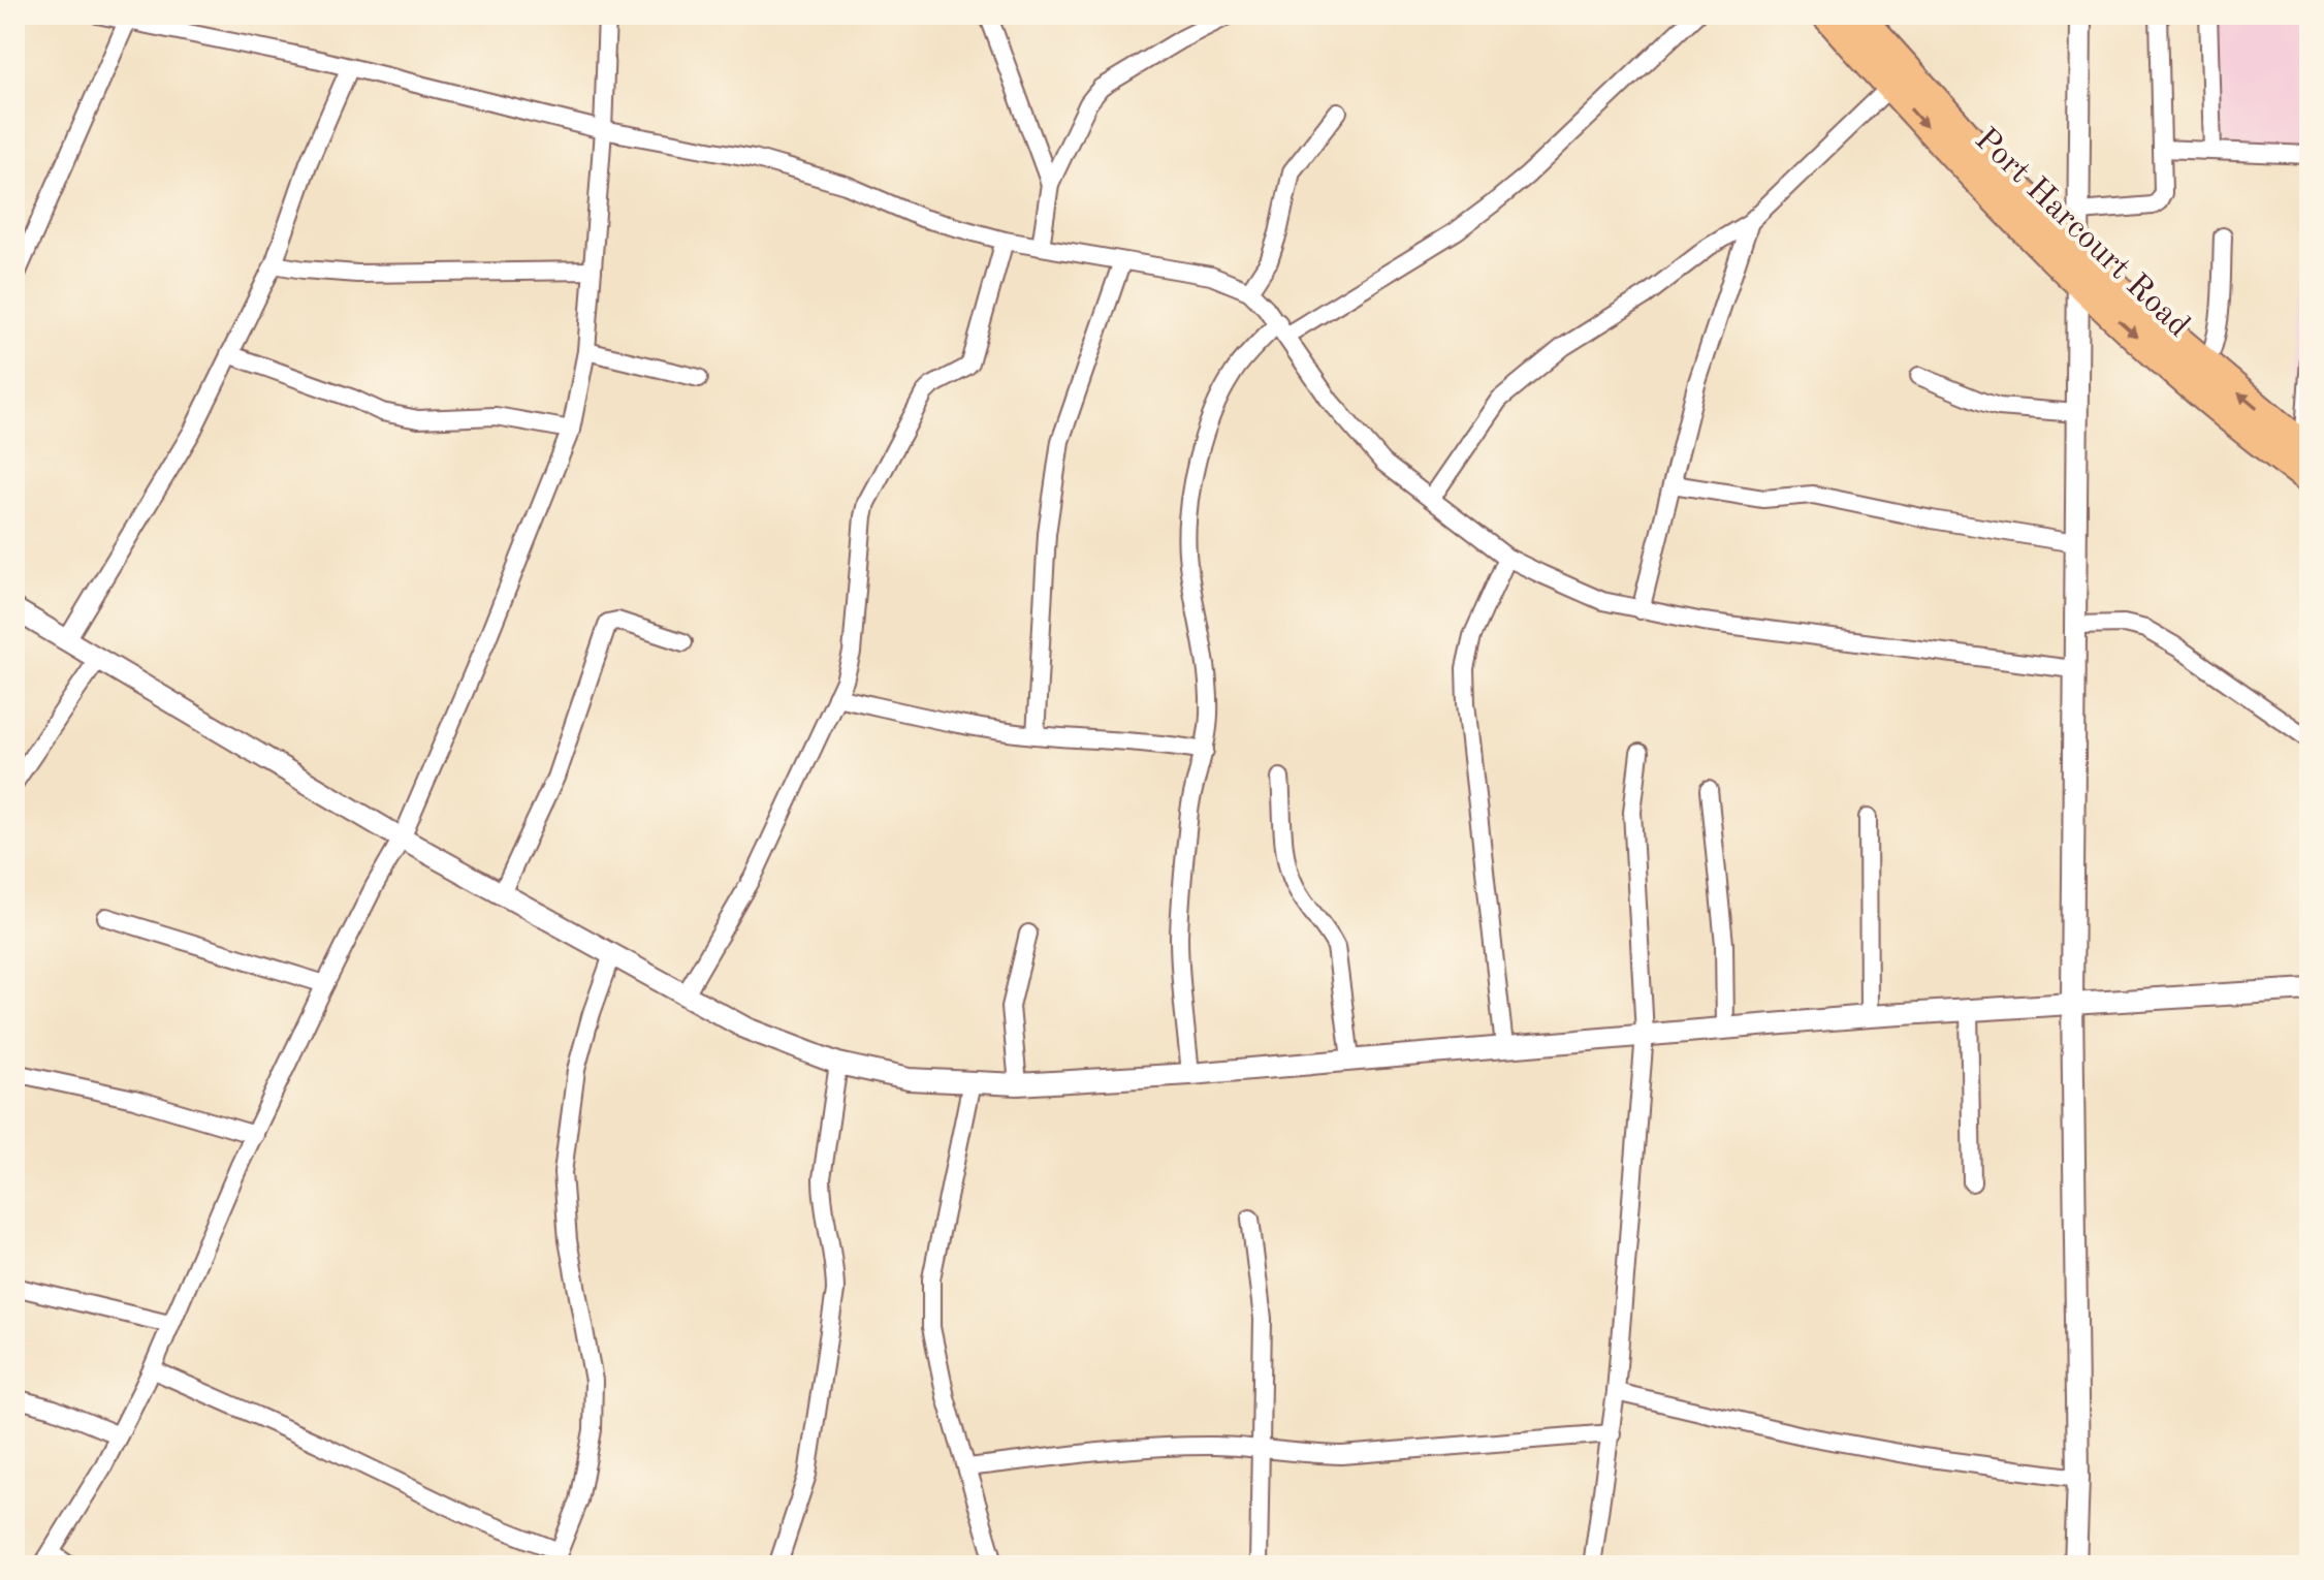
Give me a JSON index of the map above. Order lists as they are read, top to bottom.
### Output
{
  "streets": {
    "highway": ["Port Harcourt Road"]
  }
}
